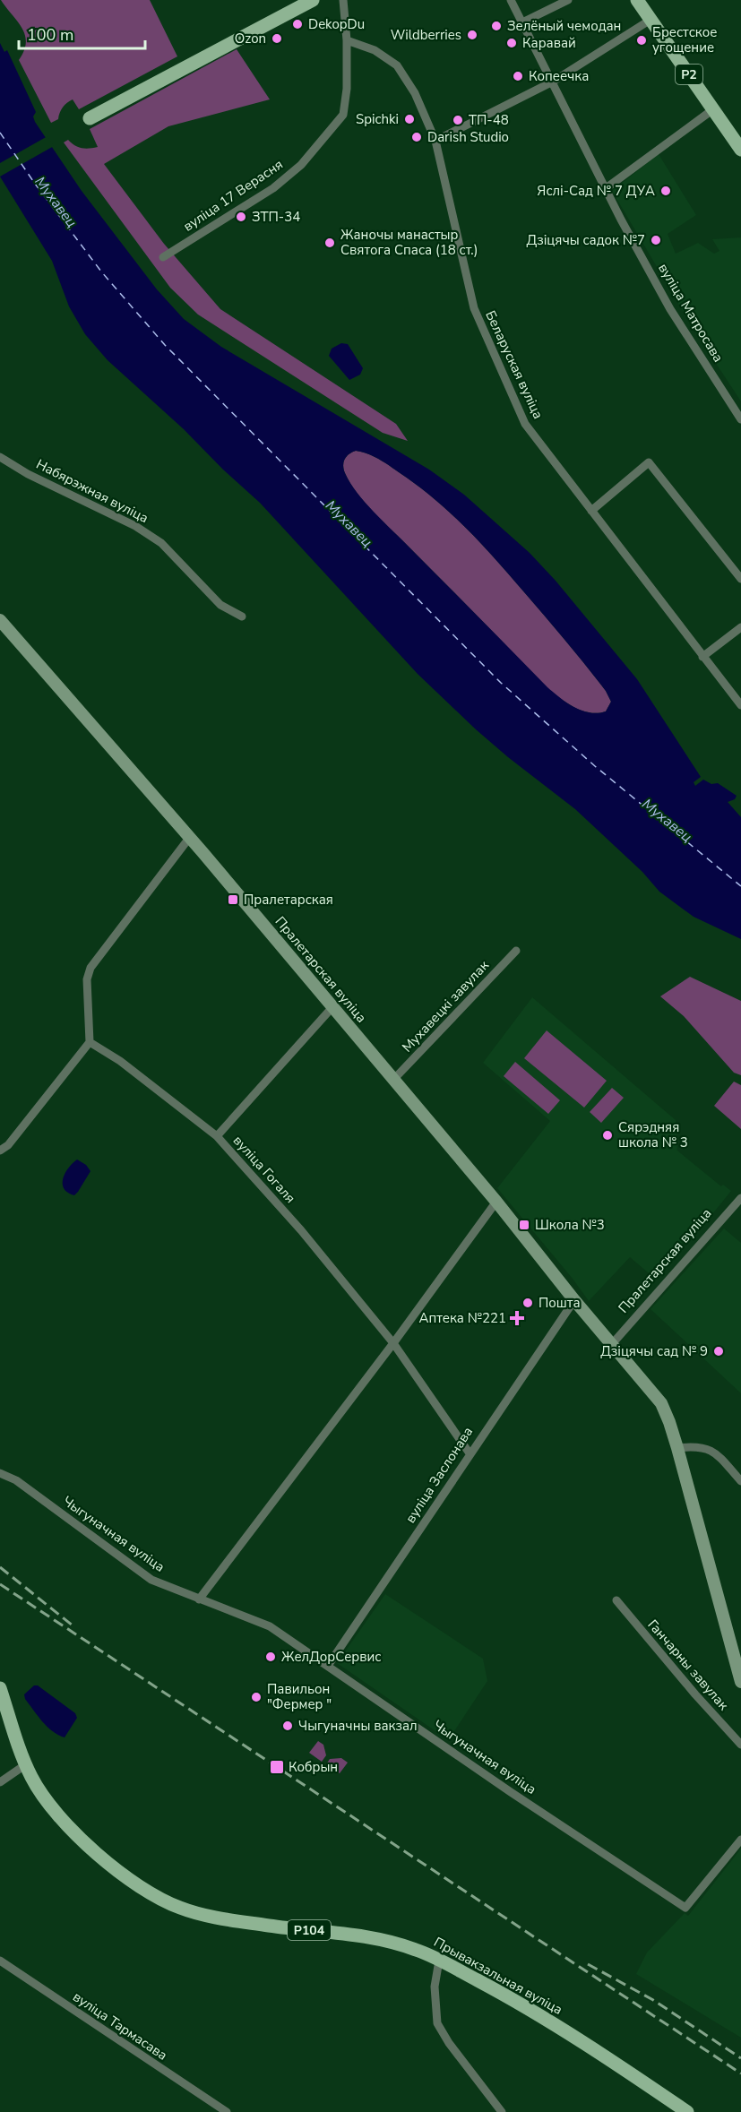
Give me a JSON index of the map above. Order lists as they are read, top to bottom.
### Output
{
  "streets": {
    "main road": [
      "Р2",
      "Пралетарская вуліца",
      "Р104",
      "Прывакзальная вуліца"
    ],
    "street": [
      "вуліца 17 Верасня",
      "вуліца Матросава",
      "Беларуская вуліца",
      "Набярэжная вуліца",
      "Мухавецкі завулак",
      "вуліца Гогаля",
      "вуліца Заслонава",
      "Чыгуначная вуліца",
      "Ганчарны завулак",
      "вуліца Тармасава"
    ]
  },
  "crossings": [
    ["вуліца 17 Верасня", "Беларуская вуліца"],
    ["Пралетарская вуліца", "Мухавецкі завулак"],
    ["Пралетарская вуліца", "вуліца Заслонава"],
    ["вуліца Гогаля", "вуліца Заслонава"],
    ["вуліца Заслонава", "Чыгуначная вуліца"]
  ],
  "water": ["Мухавец"],
  "places": {
    "other": [
      "DekopDu",
      "Зелёный чемодан",
      "Wildberries",
      "Ozon",
      "Брестское угощение",
      "Каравай",
      "Копеечка",
      "Spichki",
      "ТП-48",
      "Darish Studio",
      "Яслі-Сад № 7 ДУА",
      "ЗТП-34",
      "Дзіцячы садок №7",
      "Жаночы манастыр Святога Спаса (18 ст.)",
      "Сярэдняя школа № 3",
      "Пошта",
      "Дзіцячы сад № 9",
      "ЖелДорСервис",
      "Павильон \"Фермер \"",
      "Чыгуначны вакзал"
    ],
    "transit": ["Пралетарская", "Школа №3", "Кобрын"],
    "health": ["Аптека №221"]
  },
  "scale_bar": "100 m"
}
